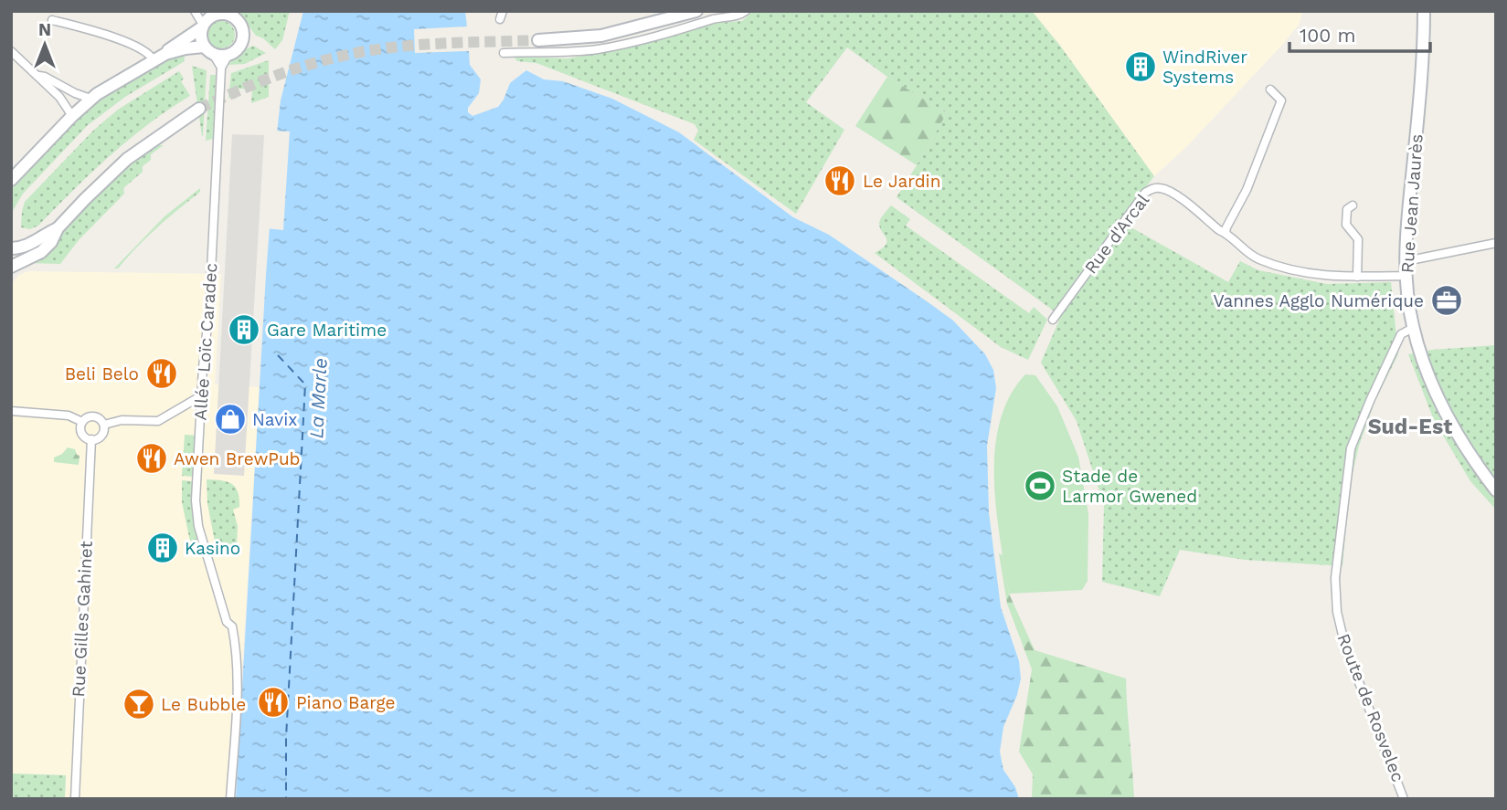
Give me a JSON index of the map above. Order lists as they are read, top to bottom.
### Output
{
  "streets": {
    "main road": ["Rue Jean Jaurès"],
    "street": [
      "Rue d'Arcal",
      "Allée Loïc Caradec",
      "Rue Gilles Gahinet",
      "Route de Rosvelec"
    ]
  },
  "crossings": [
    ["Rue Jean Jaurès", "Rue d'Arcal"],
    ["Rue Jean Jaurès", "Route de Rosvelec"]
  ],
  "districts": ["Sud-Est"],
  "water": ["La Marle"],
  "places": {
    "building": ["WindRiver Systems", "Gare Maritime", "Kasino"],
    "restaurant": [
      "Le Jardin",
      "Beli Belo",
      "Awen BrewPub",
      "Piano Barge"
    ],
    "office": ["Vannes Agglo Numérique"],
    "shop": ["Navix"],
    "sports": ["Stade de Larmor Gwened"],
    "bar": ["Le Bubble"]
  },
  "scale_bar": "100 m",
  "north": "top"
}
